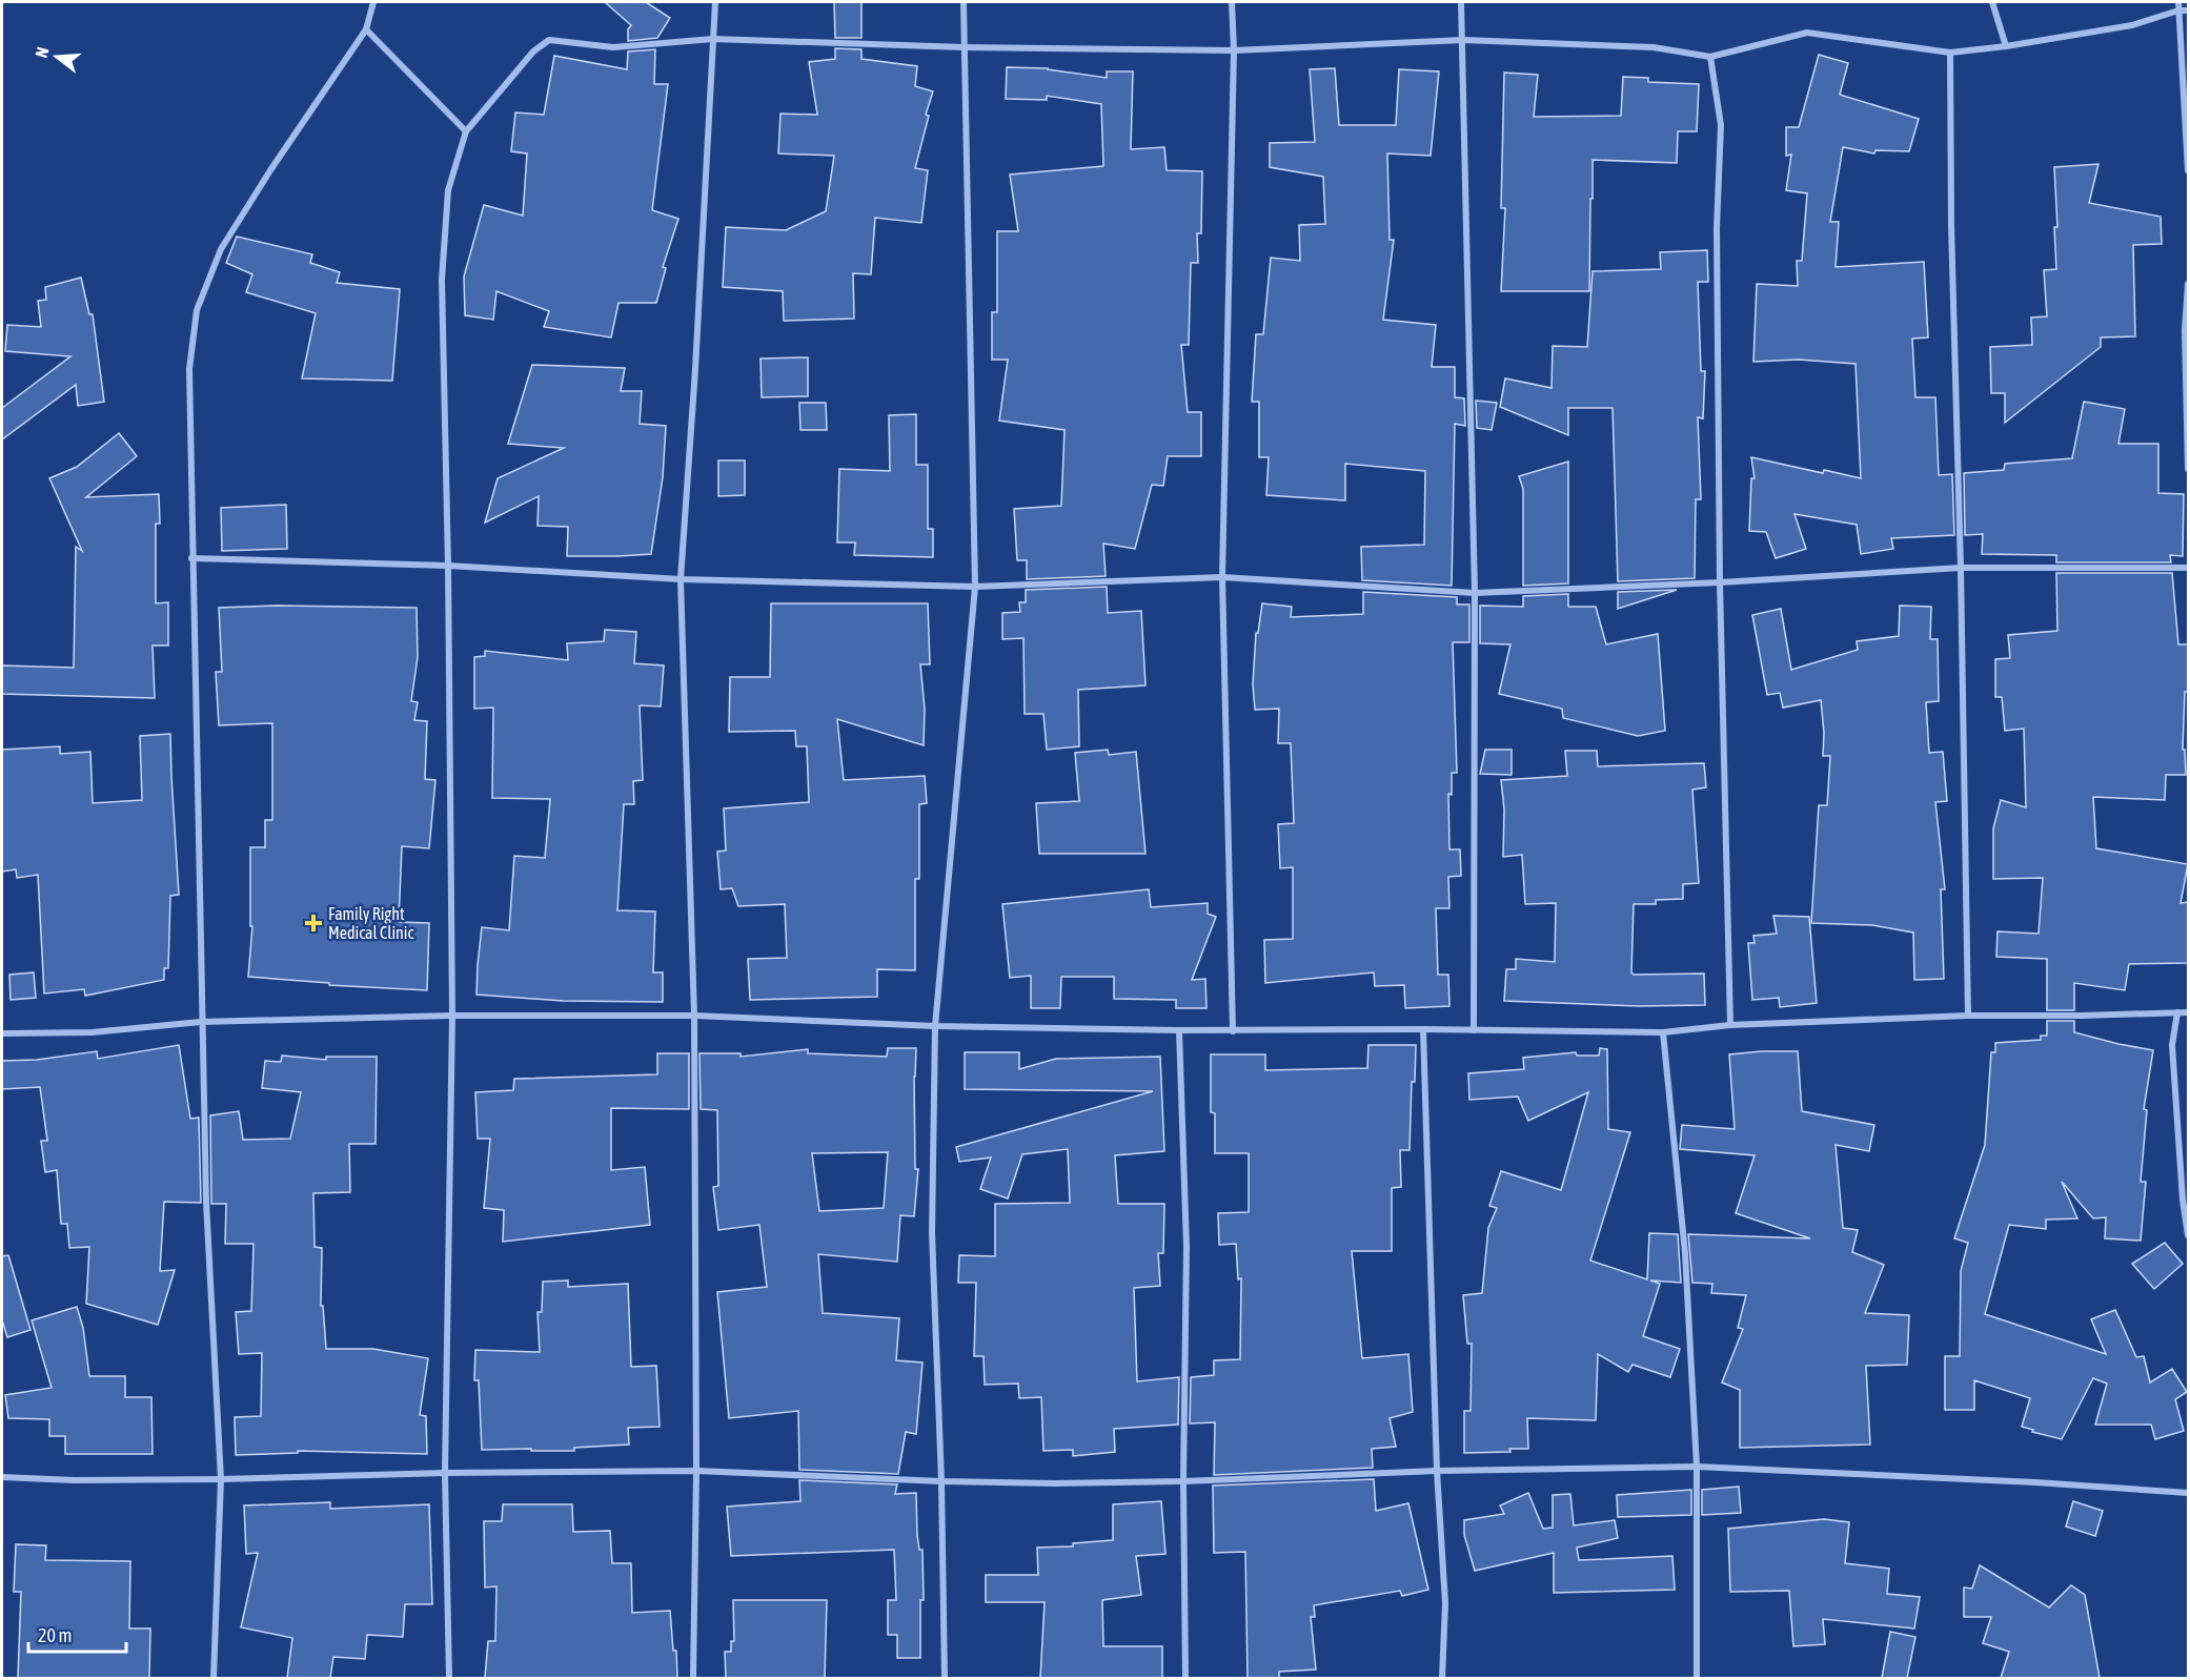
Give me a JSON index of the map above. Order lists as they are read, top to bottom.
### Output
{
  "places": {
    "health": ["Family Right Medical Clinic"]
  },
  "scale_bar": "20 m",
  "north": "left"
}
